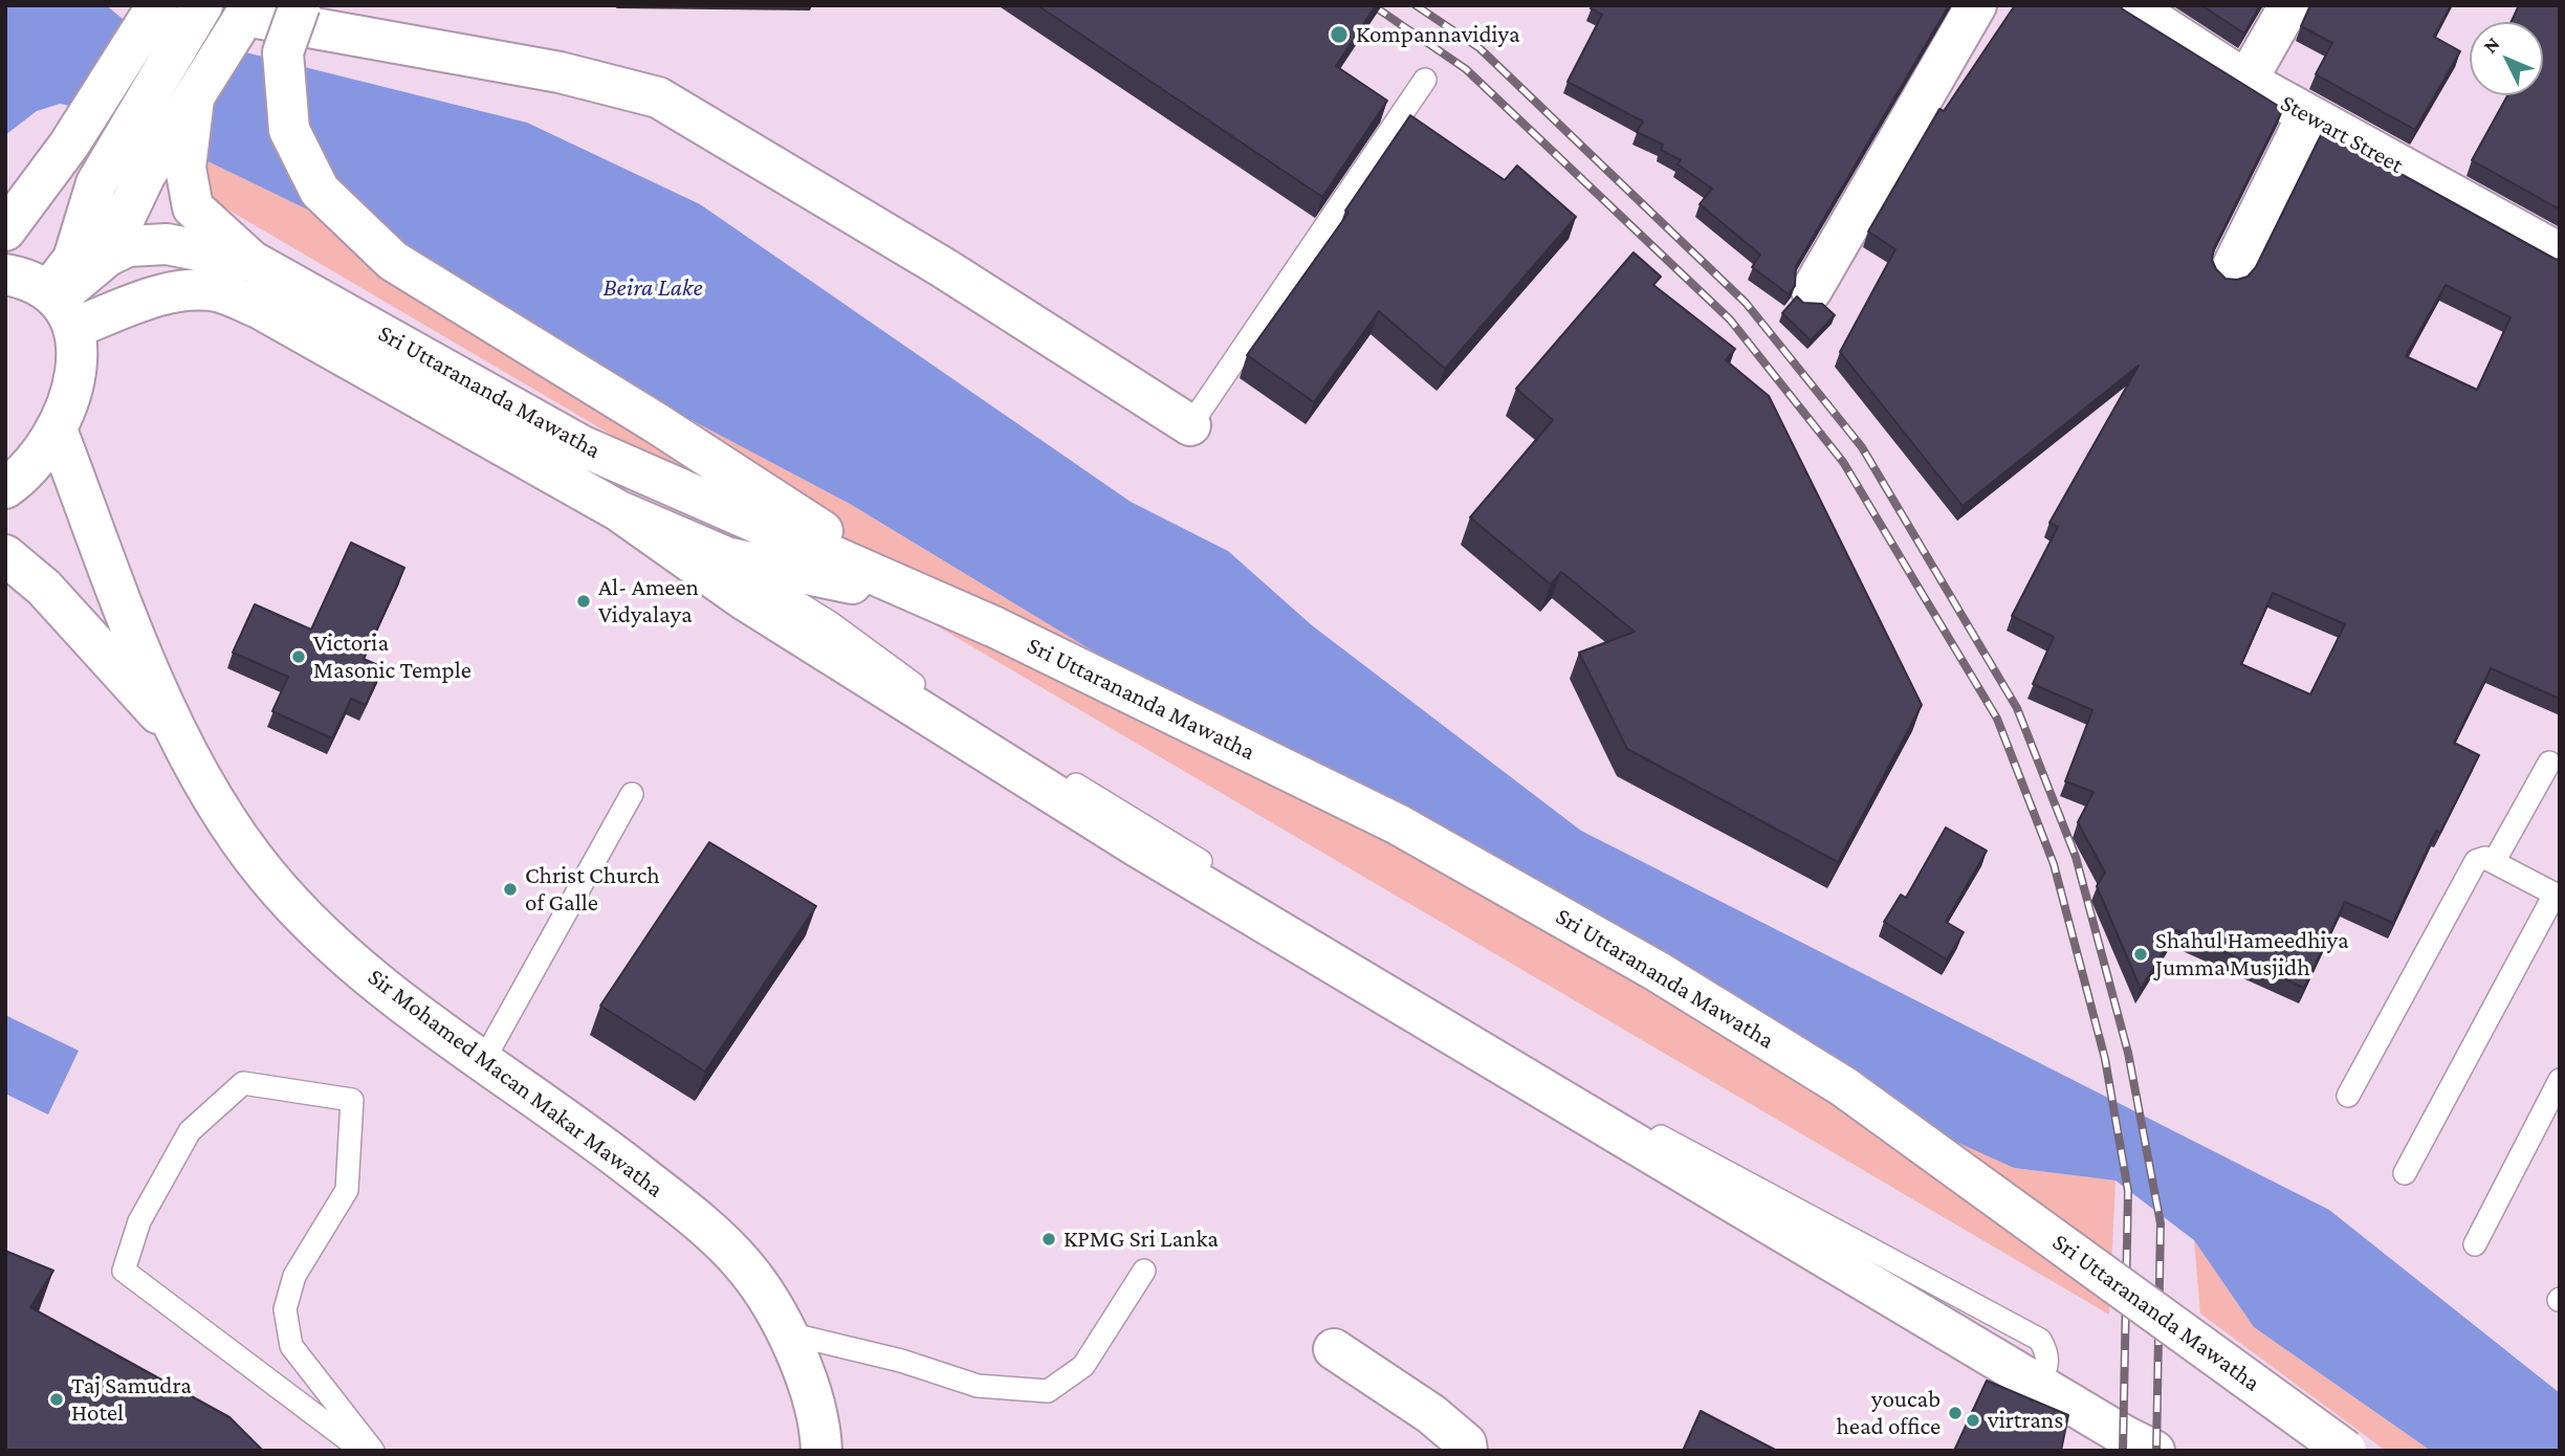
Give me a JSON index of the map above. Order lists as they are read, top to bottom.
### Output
{
  "streets": {
    "main road": ["Stewart Street", "Sri Uttarananda Mawatha", "Sir Mohamed Macan Makar Mawatha"]
  },
  "water": ["Beira Lake"],
  "places": [
    "Kompannavidiya",
    "Al- Ameen Vidyalaya",
    "Victoria Masonic Temple",
    "Christ Church of Galle",
    "Shahul Hameedhiya Jumma Musjidh",
    "KPMG Sri Lanka",
    "Taj Samudra Hotel",
    "youcab head office",
    "virtrans"
  ],
  "north": "top left"
}
